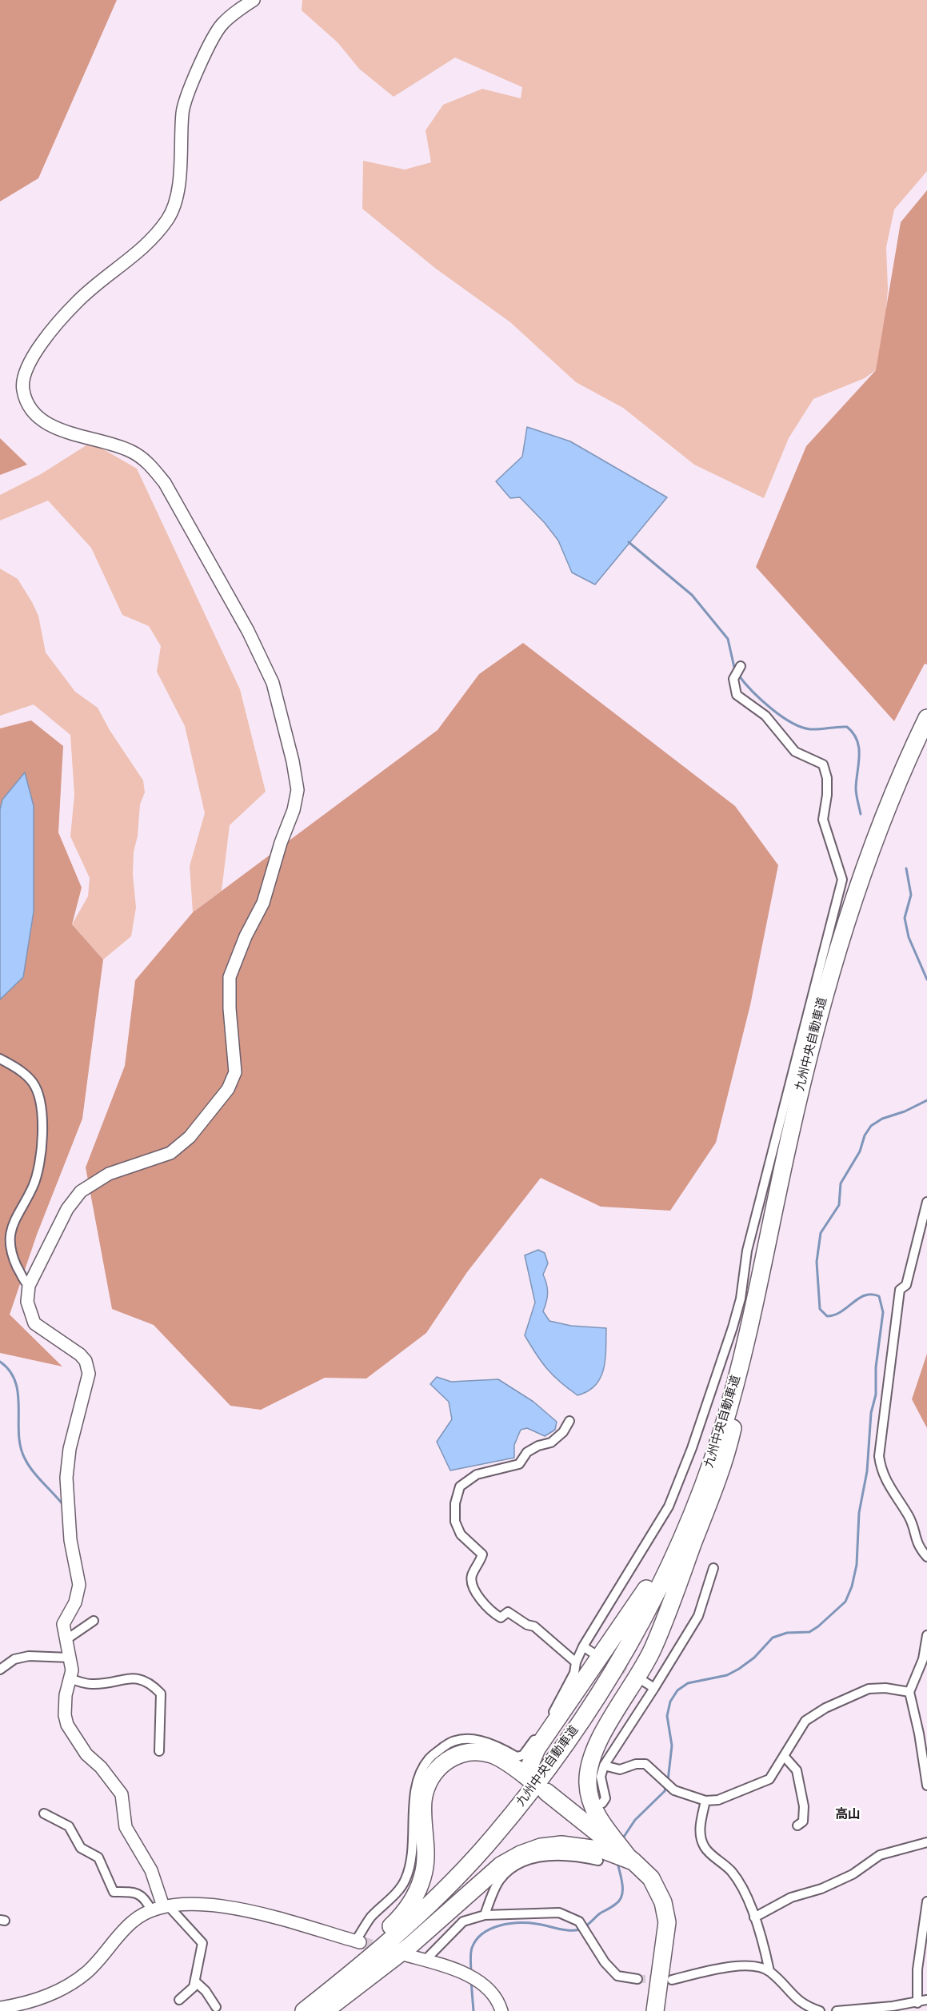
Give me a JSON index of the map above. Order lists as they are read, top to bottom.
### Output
{
  "streets": {
    "highway": ["九州中央自動車道"]
  },
  "districts": ["高山"]
}
